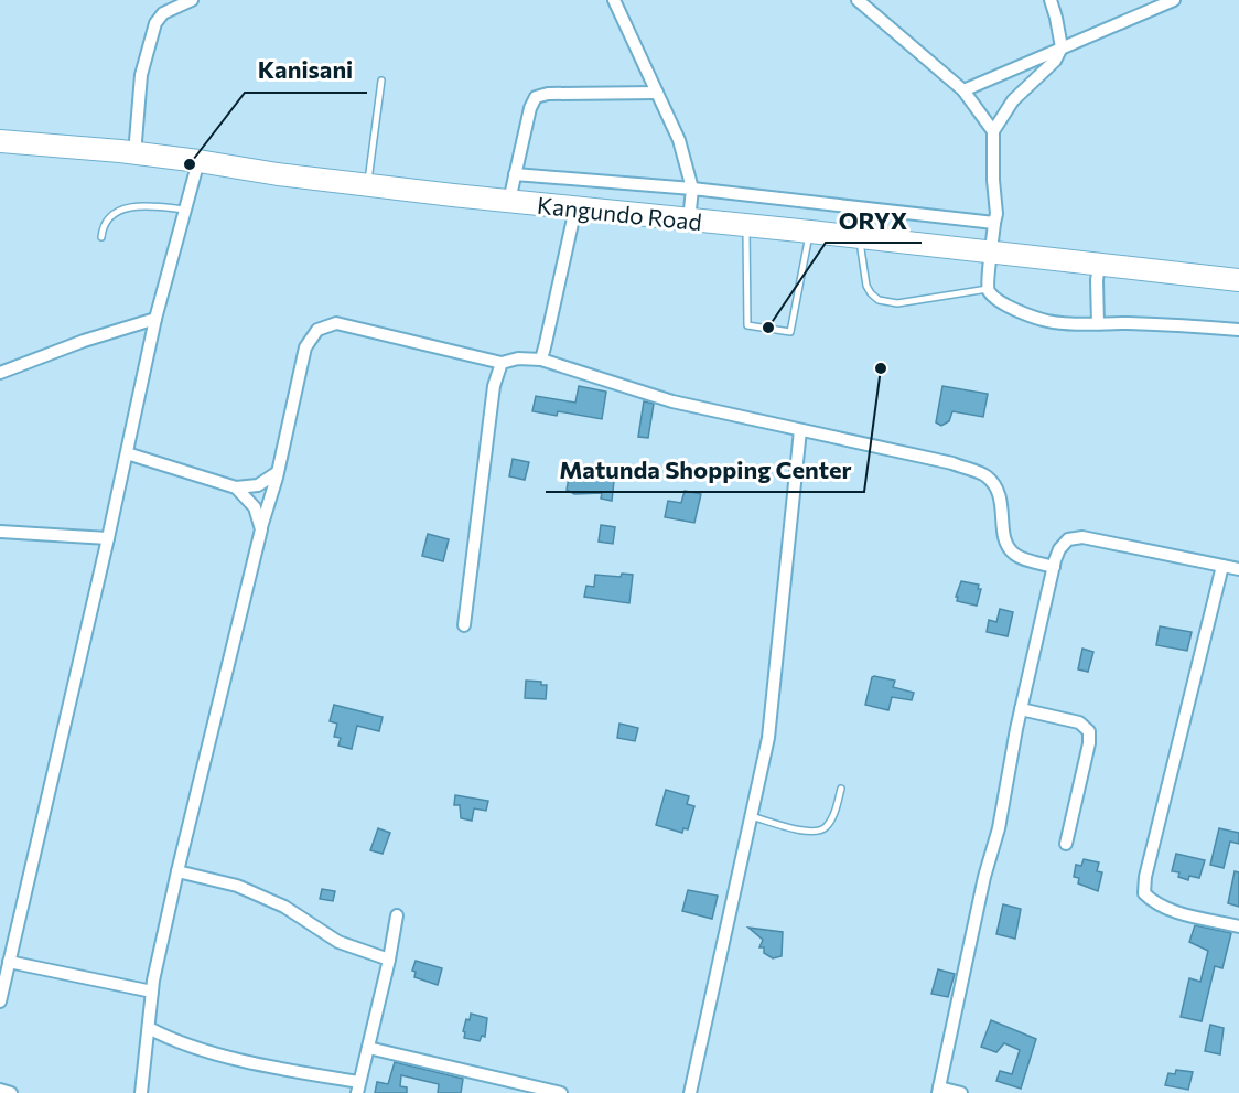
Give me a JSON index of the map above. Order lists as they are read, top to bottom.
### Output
{
  "streets": {
    "highway": ["Kangundo Road"]
  },
  "places": ["Kanisani", "ORYX", "Matunda Shopping Center"]
}
